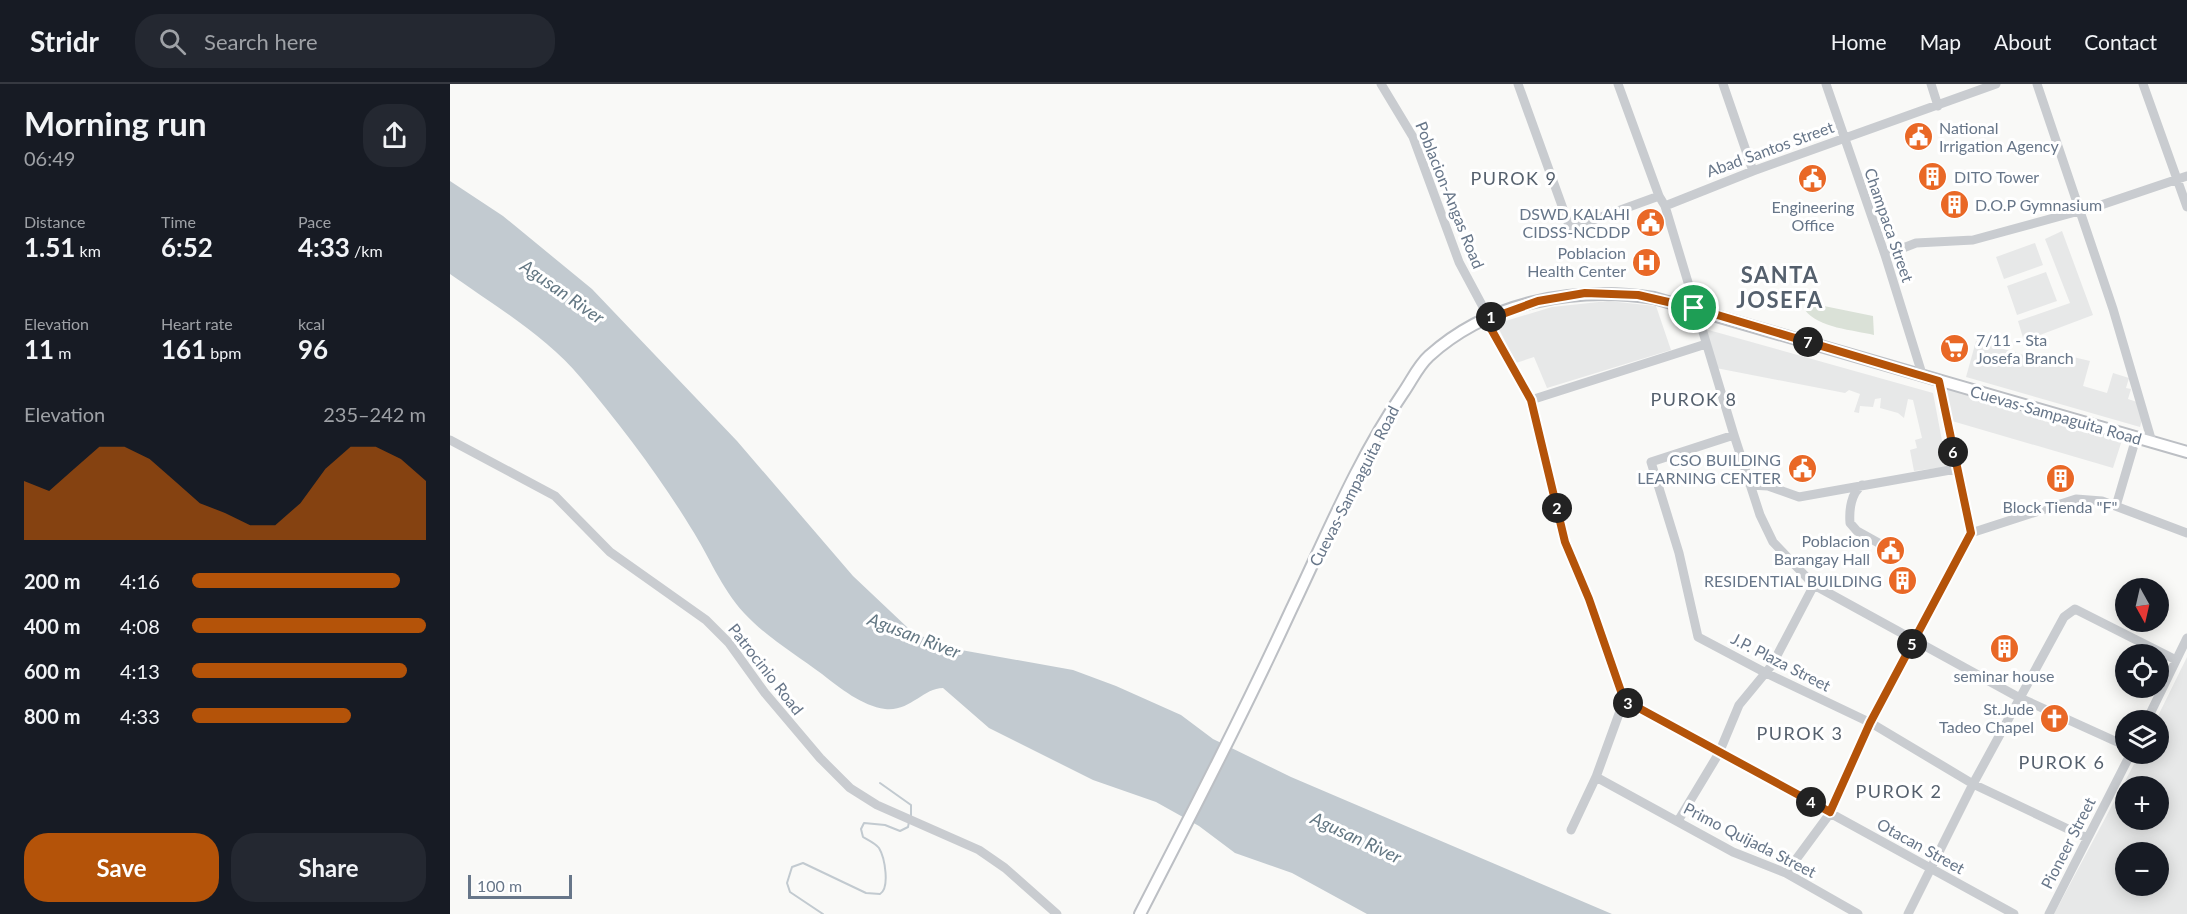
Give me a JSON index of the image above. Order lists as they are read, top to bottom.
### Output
{
  "streets": {
    "main road": ["Cuevas-Sampaguita Road"],
    "street": [
      "Abad Santos Street",
      "Poblacion-Angas Road",
      "Champaca Street",
      "J.P. Plaza Street",
      "Patrocinio Road",
      "Primo Quijada Street",
      "Pioneer Street",
      "Otacan Street"
    ]
  },
  "crossings": [
    ["Abad Santos Street", "Champaca Street"],
    ["Poblacion-Angas Road", "Cuevas-Sampaguita Road"],
    ["Poblacion-Angas Road", "Otacan Street"],
    ["Champaca Street", "Cuevas-Sampaguita Road"],
    ["J.P. Plaza Street", "Pioneer Street"]
  ],
  "districts": [
    "PUROK 9",
    "SANTA JOSEFA",
    "PUROK 8",
    "PUROK 3",
    "PUROK 6",
    "PUROK 2"
  ],
  "water": ["Agusan River"],
  "places": {
    "public building": [
      "National Irrigation Agency",
      "Engineering Office",
      "DSWD KALAHI CIDSS-NCDDP",
      "CSO BUILDING LEARNING CENTER",
      "Poblacion Barangay Hall"
    ],
    "building": [
      "DITO Tower",
      "D.O.P Gymnasium",
      "Block Tienda \"F\"",
      "RESIDENTIAL BUILDING",
      "seminar house"
    ],
    "hospital": ["Poblacion Health Center"],
    "supermarket": ["7/11 - Sta Josefa Branch"],
    "church": ["St.Jude Tadeo Chapel"]
  },
  "scale_bar": "100 m",
  "north": "bottom",
  "page": {
    "header": "Stridr",
    "search": "Search here",
    "nav": [
      "Home",
      "Map",
      "About",
      "Contact"
    ],
    "heading": ["Morning run", "06:49"],
    "stats": [
      ["Distance", "1.51 km"],
      ["Time", "6:52"],
      ["Pace", "4:33 /km"],
      ["Elevation", "11 m"],
      ["Heart rate", "161 bpm"],
      ["kcal", "96"]
    ],
    "pins": [
      "1",
      "7",
      "6",
      "2",
      "5",
      "3",
      "4"
    ],
    "chart": ["Elevation", "235–242 m"],
    "list": [
      {
        "name": "200 m",
        "note": "4:16"
      },
      {
        "name": "400 m",
        "note": "4:08"
      },
      {
        "name": "600 m",
        "note": "4:13"
      },
      {
        "name": "800 m",
        "note": "4:33"
      }
    ],
    "map_buttons": ["+", "−"],
    "buttons": ["Save", "Share"],
    "scale": "100 m"
  }
}
